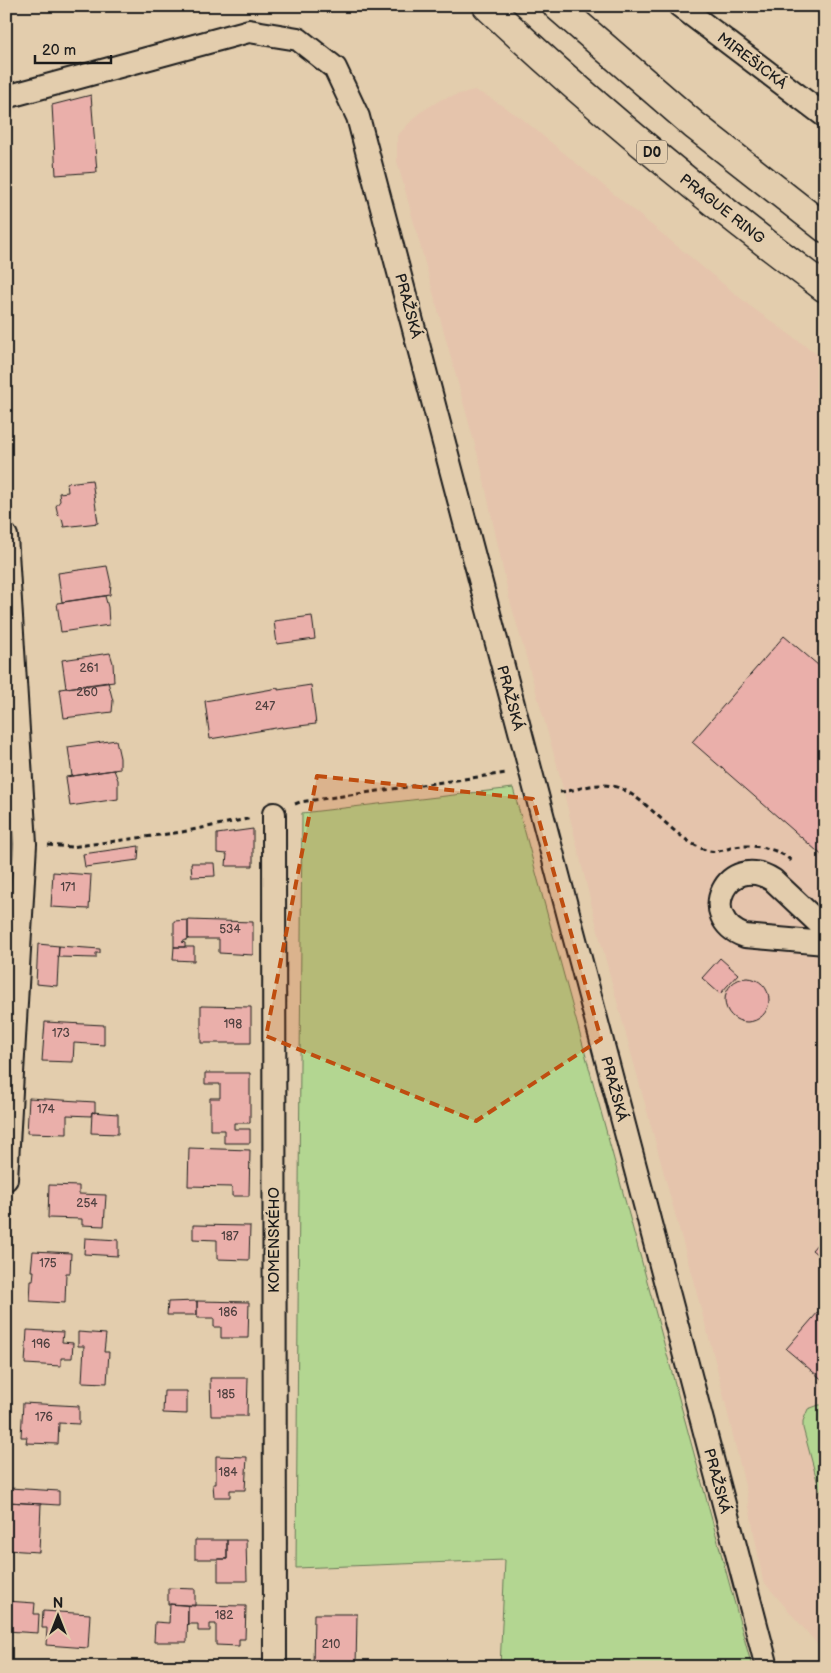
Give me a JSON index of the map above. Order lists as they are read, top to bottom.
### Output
{
  "streets": {
    "highway": ["D0", "PRAGUE RING"],
    "street": ["MIREŠICKÁ", "PRAŽSKÁ", "KOMENSKÉHO"]
  },
  "house_numbers": [
    "261",
    "260",
    "247",
    "171",
    "534",
    "198",
    "173",
    "174",
    "254",
    "187",
    "175",
    "186",
    "196",
    "185",
    "176",
    "184",
    "182",
    "210"
  ],
  "scale_bar": "20 m",
  "north": "top"
}
